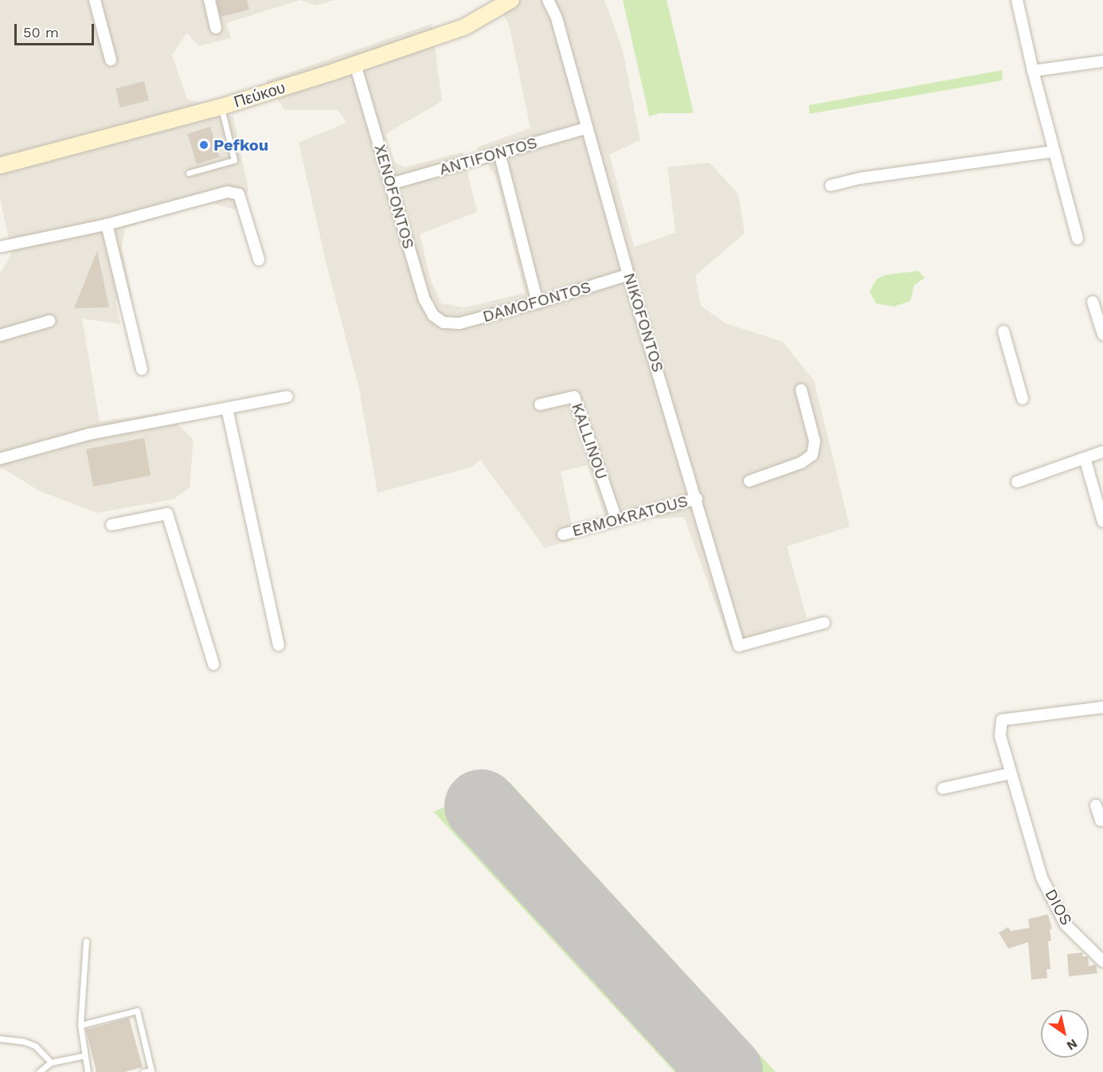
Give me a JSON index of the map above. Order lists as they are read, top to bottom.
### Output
{
  "streets": {
    "main road": ["Πεύκου"],
    "street": [
      "ANTIFONTOS",
      "XENOFONTOS",
      "DAMOFONTOS",
      "NIKOFONTOS",
      "KALLINOU",
      "ERMOKRATOUS",
      "DIOS"
    ]
  },
  "crossings": [
    ["Πεύκου", "XENOFONTOS"],
    ["ANTIFONTOS", "XENOFONTOS"],
    ["ANTIFONTOS", "NIKOFONTOS"],
    ["XENOFONTOS", "DAMOFONTOS"],
    ["DAMOFONTOS", "NIKOFONTOS"],
    ["NIKOFONTOS", "ERMOKRATOUS"],
    ["KALLINOU", "ERMOKRATOUS"]
  ],
  "places": ["Pefkou"],
  "scale_bar": "50 m",
  "north": "bottom right"
}
